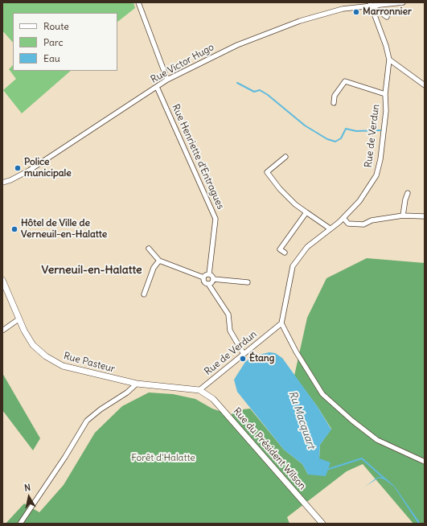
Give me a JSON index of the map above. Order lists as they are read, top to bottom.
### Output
{
  "streets": {
    "street": [
      "Rue Victor Hugo",
      "Rue de Verdun",
      "Rue Henriette d'Entragues",
      "Rue Pasteur",
      "Rue du Président Wilson"
    ]
  },
  "crossings": [
    ["Rue Victor Hugo", "Rue de Verdun"],
    ["Rue Victor Hugo", "Rue Henriette d'Entragues"],
    ["Rue de Verdun", "Rue Pasteur"],
    ["Rue de Verdun", "Rue du Président Wilson"],
    ["Rue Pasteur", "Rue du Président Wilson"]
  ],
  "districts": ["Verneuil-en-Halatte"],
  "water": ["Ru Macquart"],
  "parks": ["Forêt d'Halatte"],
  "places": [
    "Marronnier",
    "Police municipale",
    "Hôtel de Ville de Verneuil-en-Halatte",
    "Étang"
  ],
  "legend": ["Route", "Parc", "Eau"],
  "north": "top"
}
